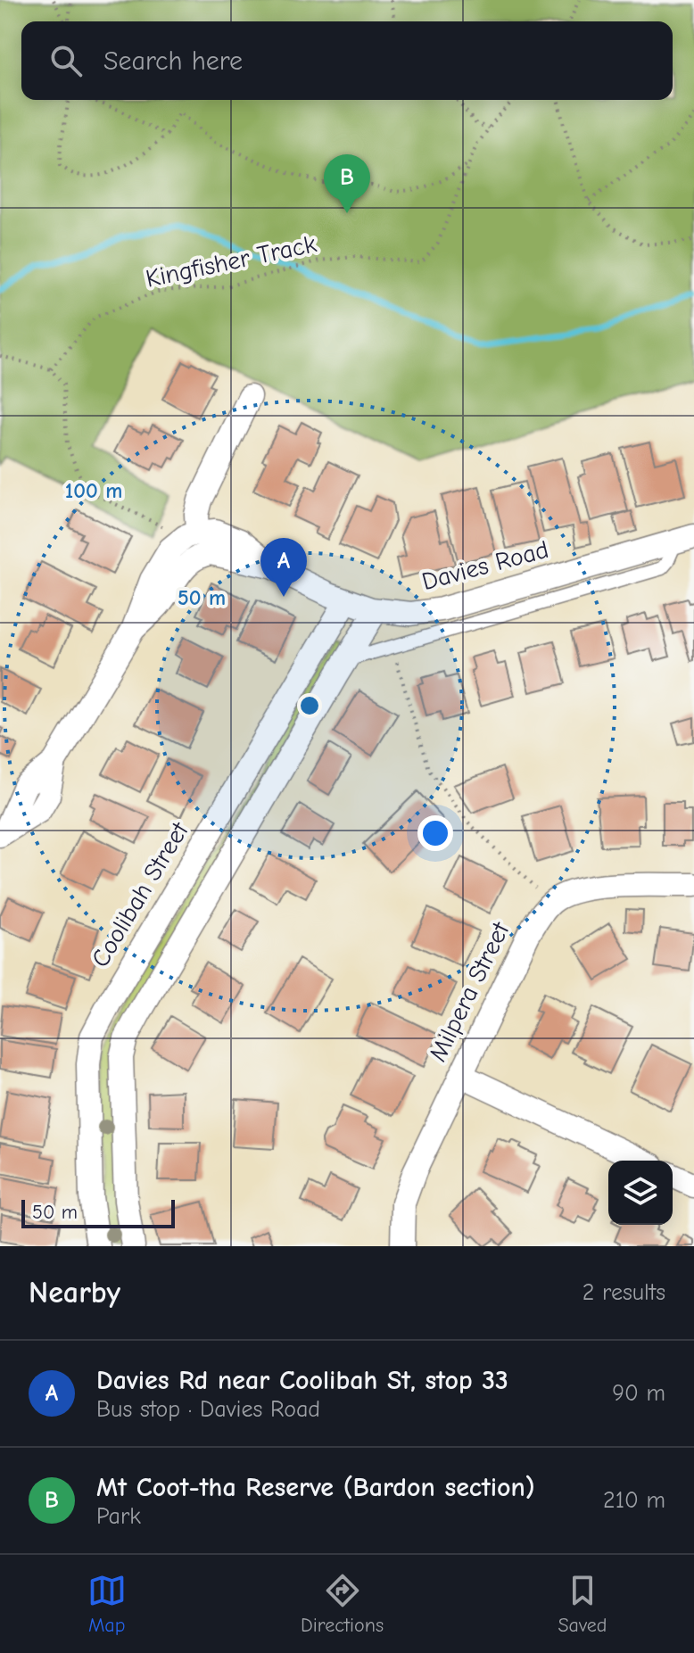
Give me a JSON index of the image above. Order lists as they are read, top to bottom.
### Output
{
  "streets": {
    "street": ["Davies Road", "Coolibah Street", "Milpera Street"],
    "path": ["Kingfisher Track"]
  },
  "crossings": [
    ["Davies Road", "Coolibah Street"]
  ],
  "scale_bar": "50 m",
  "page": {
    "search": "Search here",
    "pins": ["B", "A"],
    "scale": "50 m",
    "heading": ["Nearby", "2 results"],
    "list": [
      {
        "mark": "A",
        "name": "Davies Rd near Coolibah St, stop 33",
        "note": "Bus stop · Davies Road",
        "value": "90 m"
      },
      {
        "mark": "B",
        "name": "Mt Coot-tha Reserve (Bardon section)",
        "note": "Park",
        "value": "210 m"
      }
    ],
    "nav": ["Map", "Directions", "Saved"]
  },
  "rings": ["100 m", "50 m"]
}
